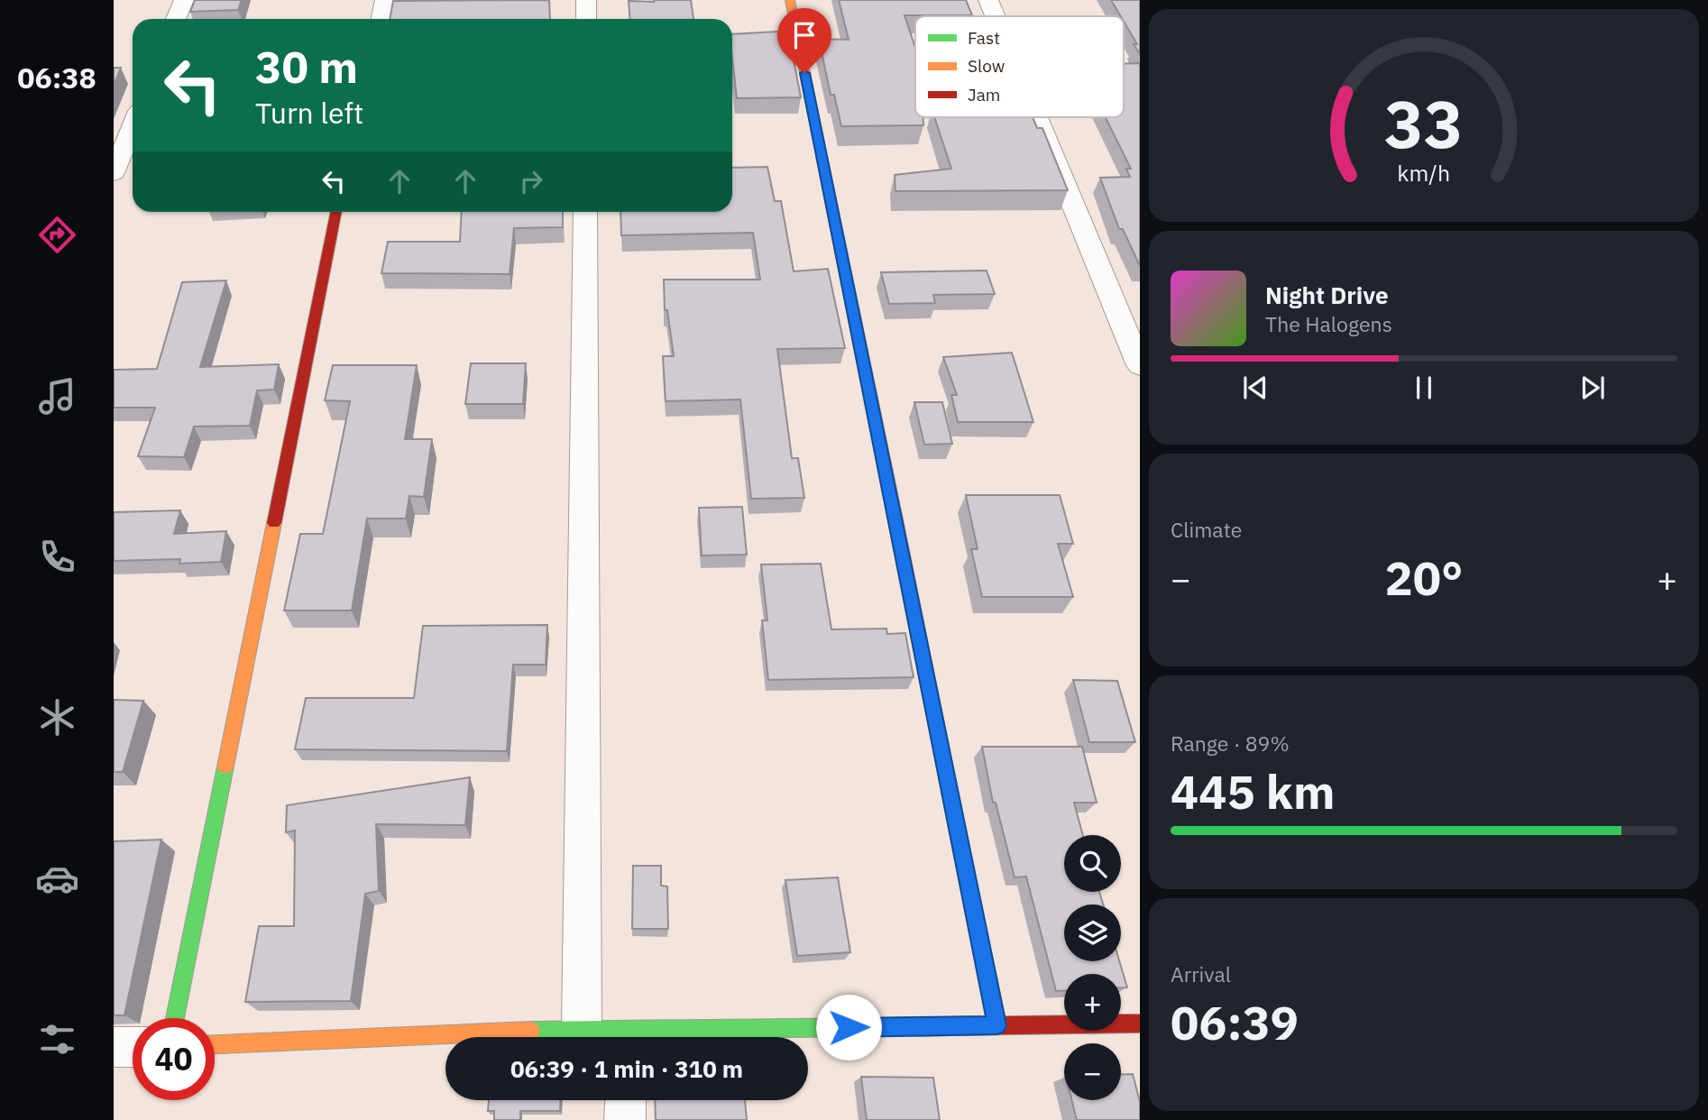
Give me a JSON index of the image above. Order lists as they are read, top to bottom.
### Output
{
  "legend": ["Fast", "Slow", "Jam"],
  "page": {
    "tabs": "06:38",
    "turn": ["30 m", "Turn left"],
    "song": ["Night Drive", "The Halogens"],
    "tile": [
      "Climate",
      ["Range · 89%", "445 km"],
      ["Arrival", "06:39"]
    ],
    "heat": ["−", "20°", "+"],
    "map_buttons": ["+", "−"],
    "limit": "40",
    "trip": "06:39 · 1 min · 310 m",
    "gauge": ["33", "km/h"]
  }
}
